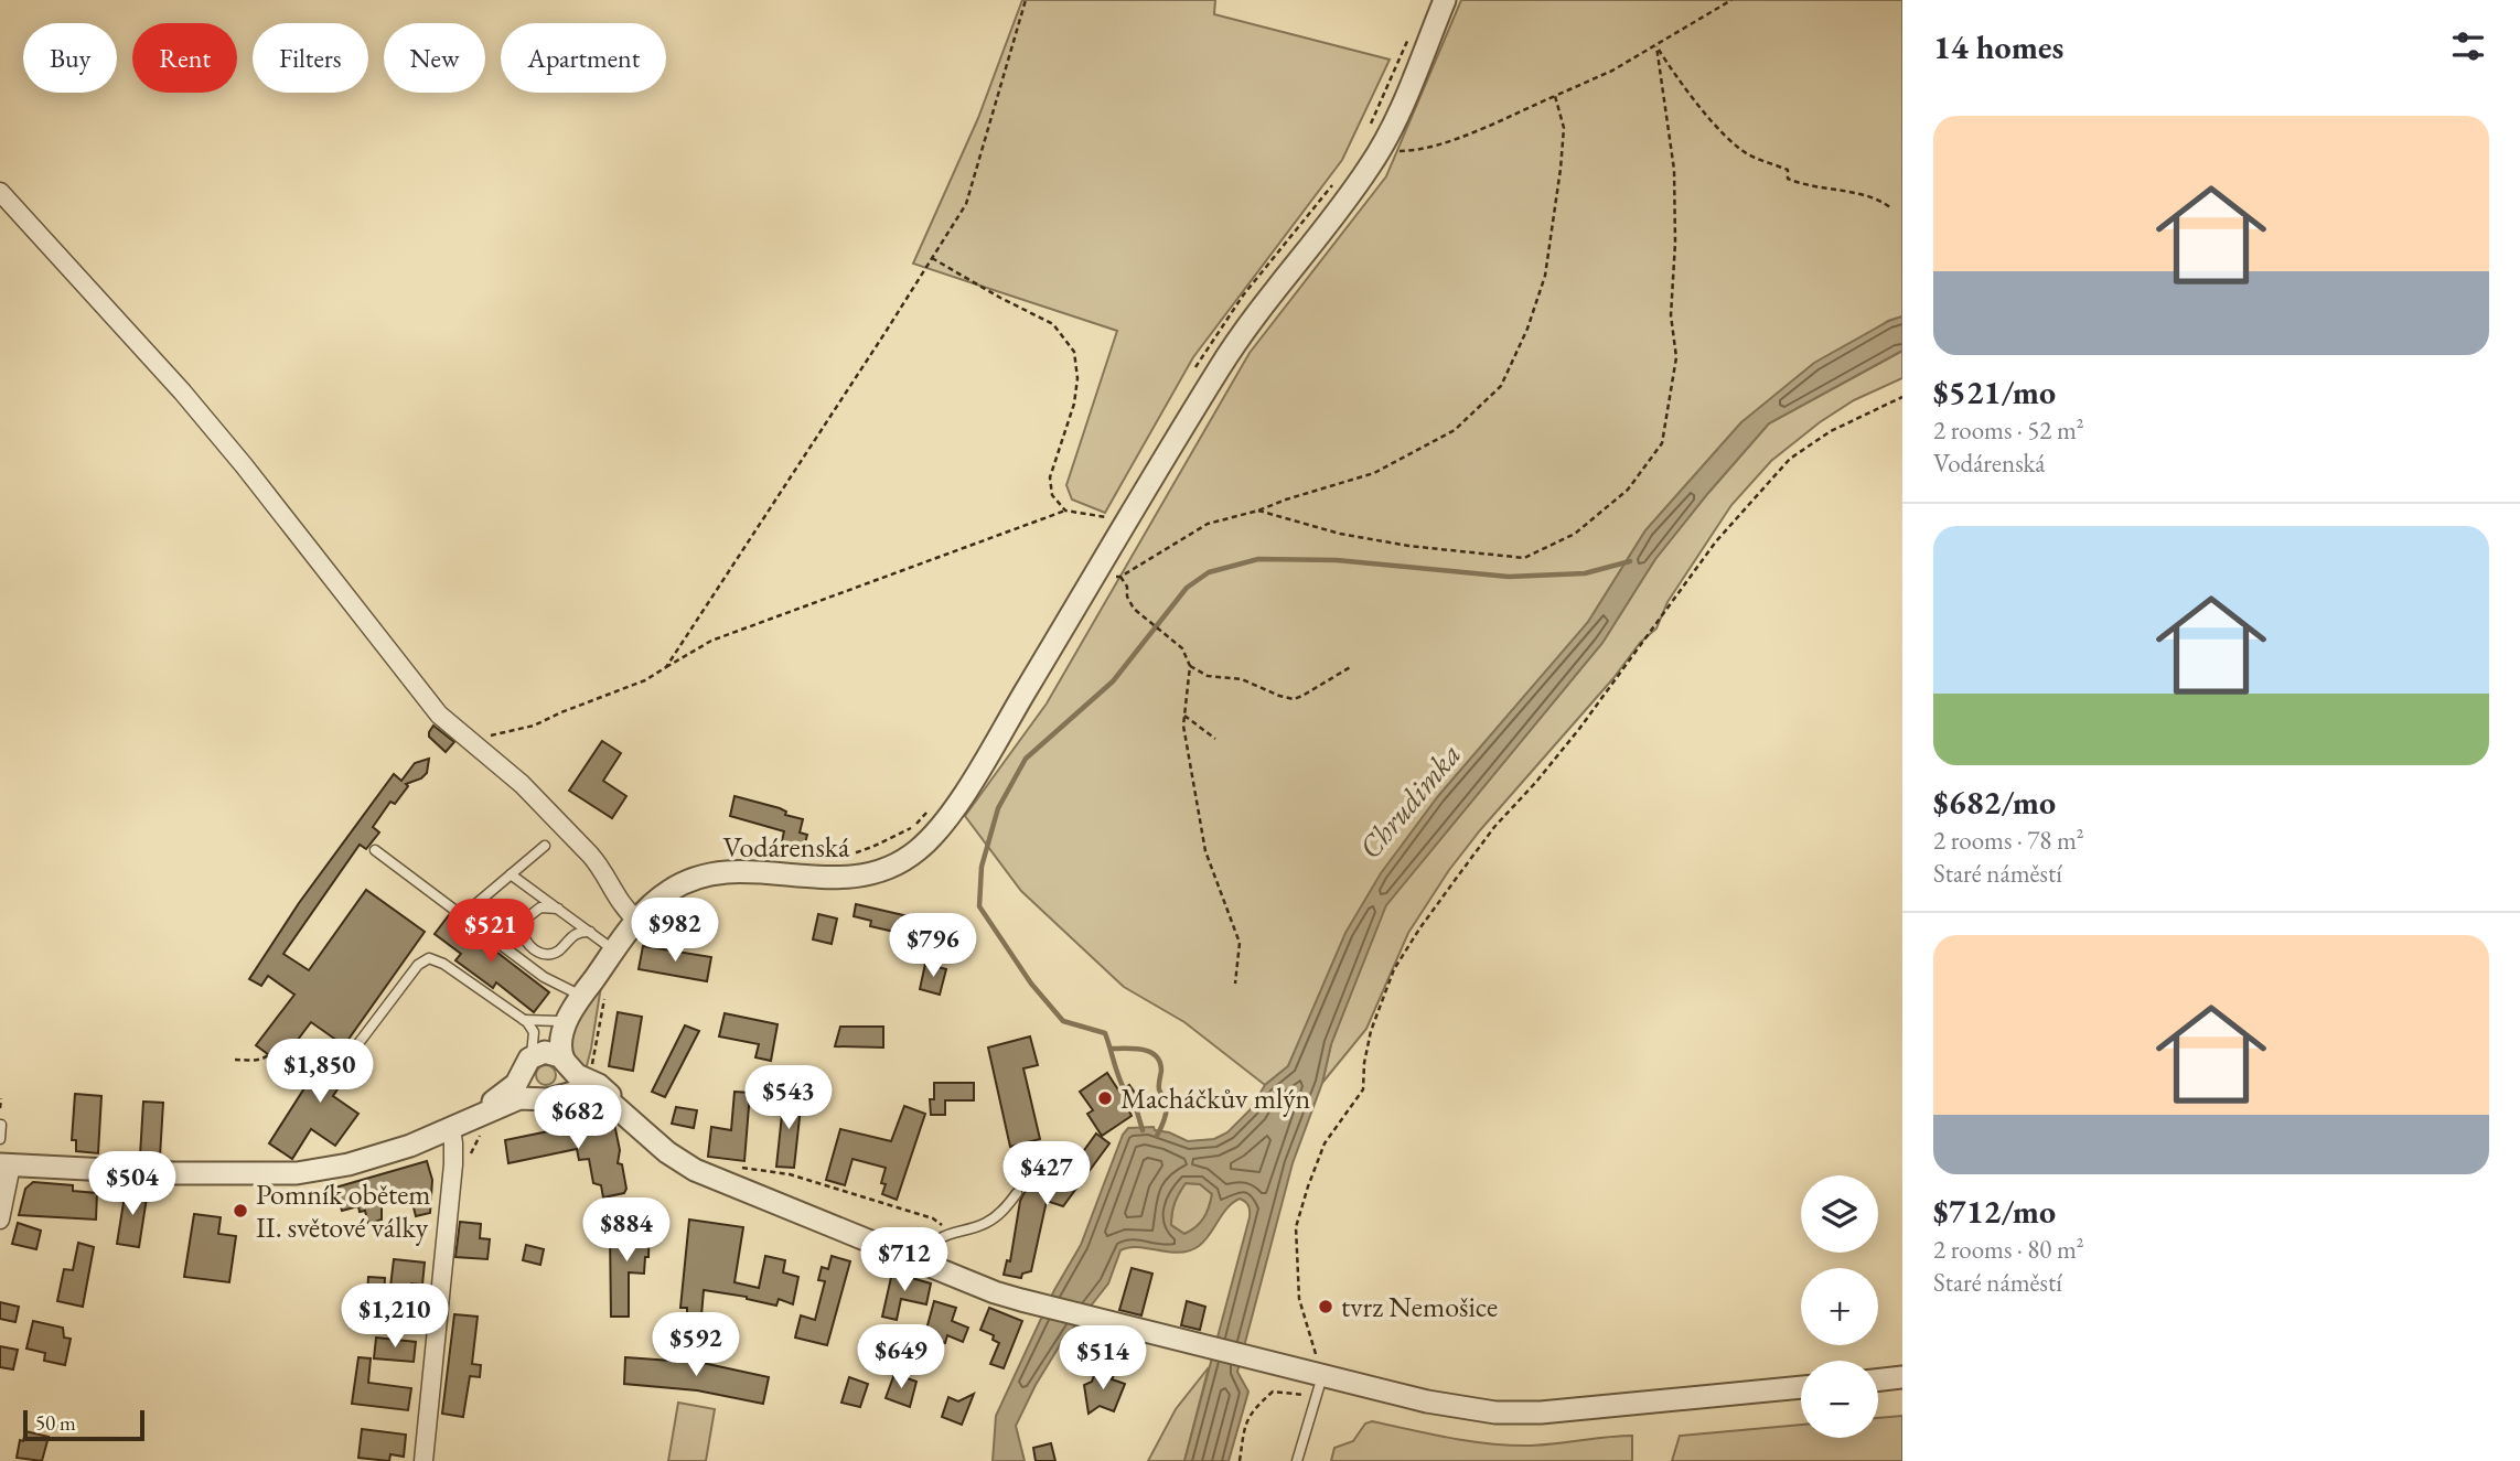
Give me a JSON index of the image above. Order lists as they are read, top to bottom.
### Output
{
  "streets": {
    "street": ["Vodárenská"]
  },
  "water": ["Chrudimka"],
  "places": ["Macháčkův mlýn", "Pomník obětem II. světové války", "tvrz Nemošice"],
  "scale_bar": "50 m",
  "page": {
    "heading": "14 homes",
    "chip": [
      "Buy",
      "Rent",
      "Filters",
      "New",
      "Apartment"
    ],
    "list": [
      {
        "name": "$521/mo",
        "note": "2 rooms · 52 m² · Vodárenská"
      },
      {
        "name": "$682/mo",
        "note": "2 rooms · 78 m² · Staré náměstí"
      },
      {
        "name": "$712/mo",
        "note": "2 rooms · 80 m² · Staré náměstí"
      }
    ],
    "price": [
      "$982",
      "$521",
      "$796",
      "$1,850",
      "$543",
      "$682",
      "$427",
      "$504",
      "$884",
      "$712",
      "$1,210",
      "$592",
      "$649",
      "$514"
    ],
    "map_buttons": ["+", "−"],
    "scale": "50 m"
  }
}
